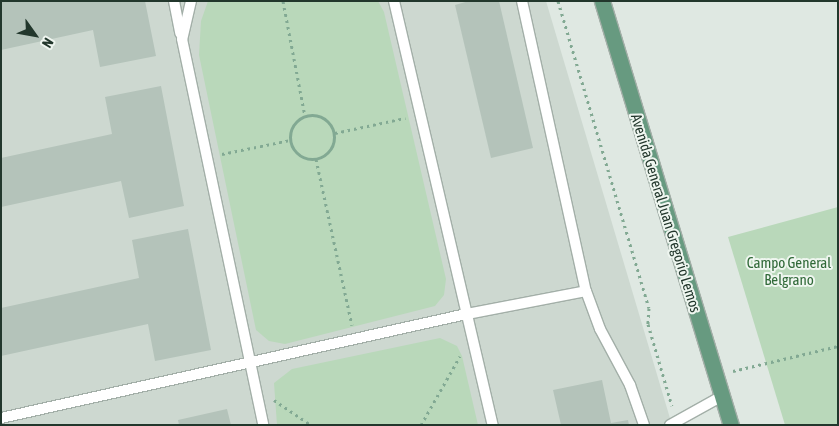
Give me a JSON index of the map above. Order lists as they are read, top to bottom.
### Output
{
  "streets": {
    "main road": ["Avenida General Juan Gregorio Lemos"]
  },
  "parks": ["Campo General Belgrano"],
  "north": "bottom right"
}
